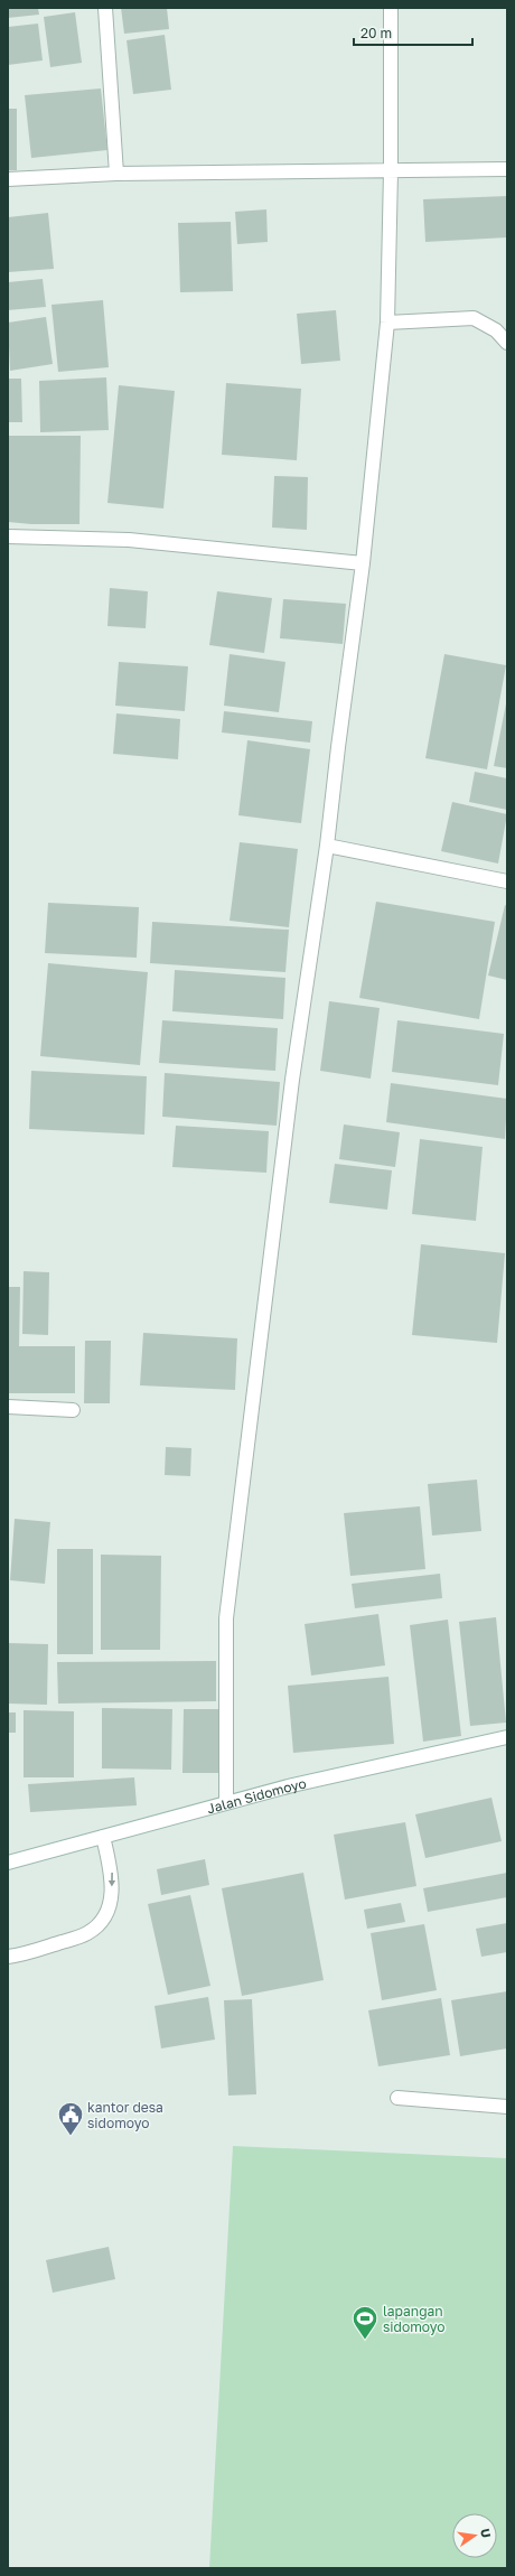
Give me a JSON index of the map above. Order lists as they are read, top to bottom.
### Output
{
  "streets": {
    "street": ["Jalan Sidomoyo"]
  },
  "places": {
    "public building": ["kantor desa sidomoyo"],
    "sports": ["lapangan sidomoyo"]
  },
  "scale_bar": "20 m",
  "north": "right"
}
